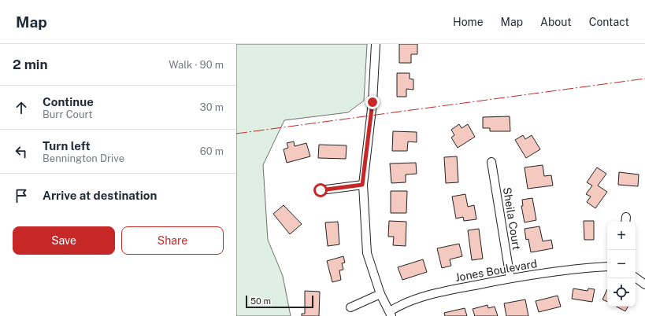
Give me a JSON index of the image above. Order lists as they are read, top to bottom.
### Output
{
  "streets": {
    "street": ["Sheila Court", "Jones Boulevard"]
  },
  "crossings": [
    ["Sheila Court", "Jones Boulevard"]
  ],
  "scale_bar": "50 m",
  "page": {
    "header": "Map",
    "nav": [
      "Home",
      "Map",
      "About",
      "Contact"
    ],
    "heading": ["2 min", "Walk · 90 m"],
    "list": [
      ["Continue", "Burr Court", "30 m"],
      ["Turn left", "Bennington Drive", "60 m"],
      "Arrive at destination"
    ],
    "buttons": ["Save", "Share"],
    "map_buttons": ["+", "−"],
    "scale": "50 m"
  }
}
